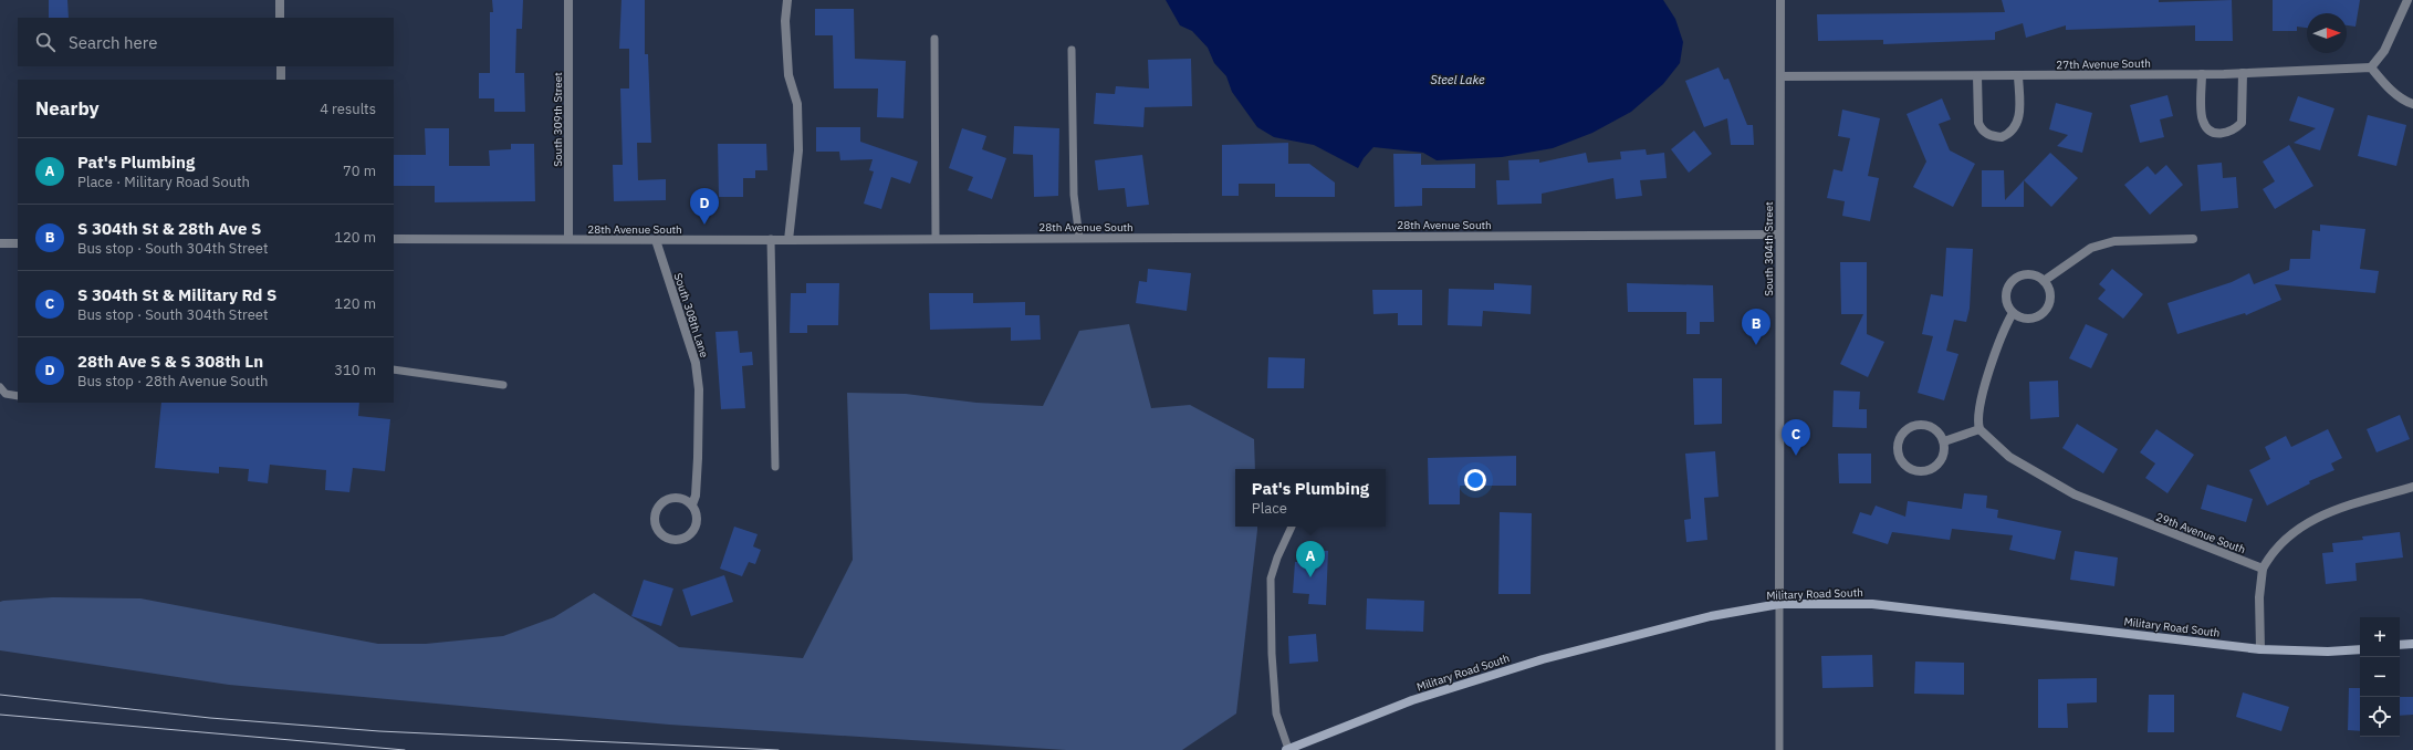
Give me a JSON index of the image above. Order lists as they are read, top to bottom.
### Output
{
  "streets": {
    "main road": ["Military Road South"],
    "street": [
      "27th Avenue South",
      "South 309th Street",
      "28th Avenue South",
      "South 304th Street",
      "South 308th Lane",
      "29th Avenue South"
    ]
  },
  "crossings": [
    ["27th Avenue South", "South 304th Street"],
    ["South 309th Street", "28th Avenue South"],
    ["28th Avenue South", "South 304th Street"],
    ["28th Avenue South", "South 308th Lane"],
    ["South 304th Street", "Military Road South"]
  ],
  "water": ["Steel Lake"],
  "north": "right",
  "page": {
    "search": "Search here",
    "heading": ["Nearby", "4 results"],
    "list": [
      {
        "mark": "A",
        "name": "Pat's Plumbing",
        "note": "Place · Military Road South",
        "value": "70 m"
      },
      {
        "mark": "B",
        "name": "S 304th St & 28th Ave S",
        "note": "Bus stop · South 304th Street",
        "value": "120 m"
      },
      {
        "mark": "C",
        "name": "S 304th St & Military Rd S",
        "note": "Bus stop · South 304th Street",
        "value": "120 m"
      },
      {
        "mark": "D",
        "name": "28th Ave S & S 308th Ln",
        "note": "Bus stop · 28th Avenue South",
        "value": "310 m"
      }
    ],
    "pins": [
      "D",
      "B",
      "C",
      "A"
    ],
    "popup": ["Pat's Plumbing", "Place"],
    "map_buttons": ["+", "−"]
  }
}
